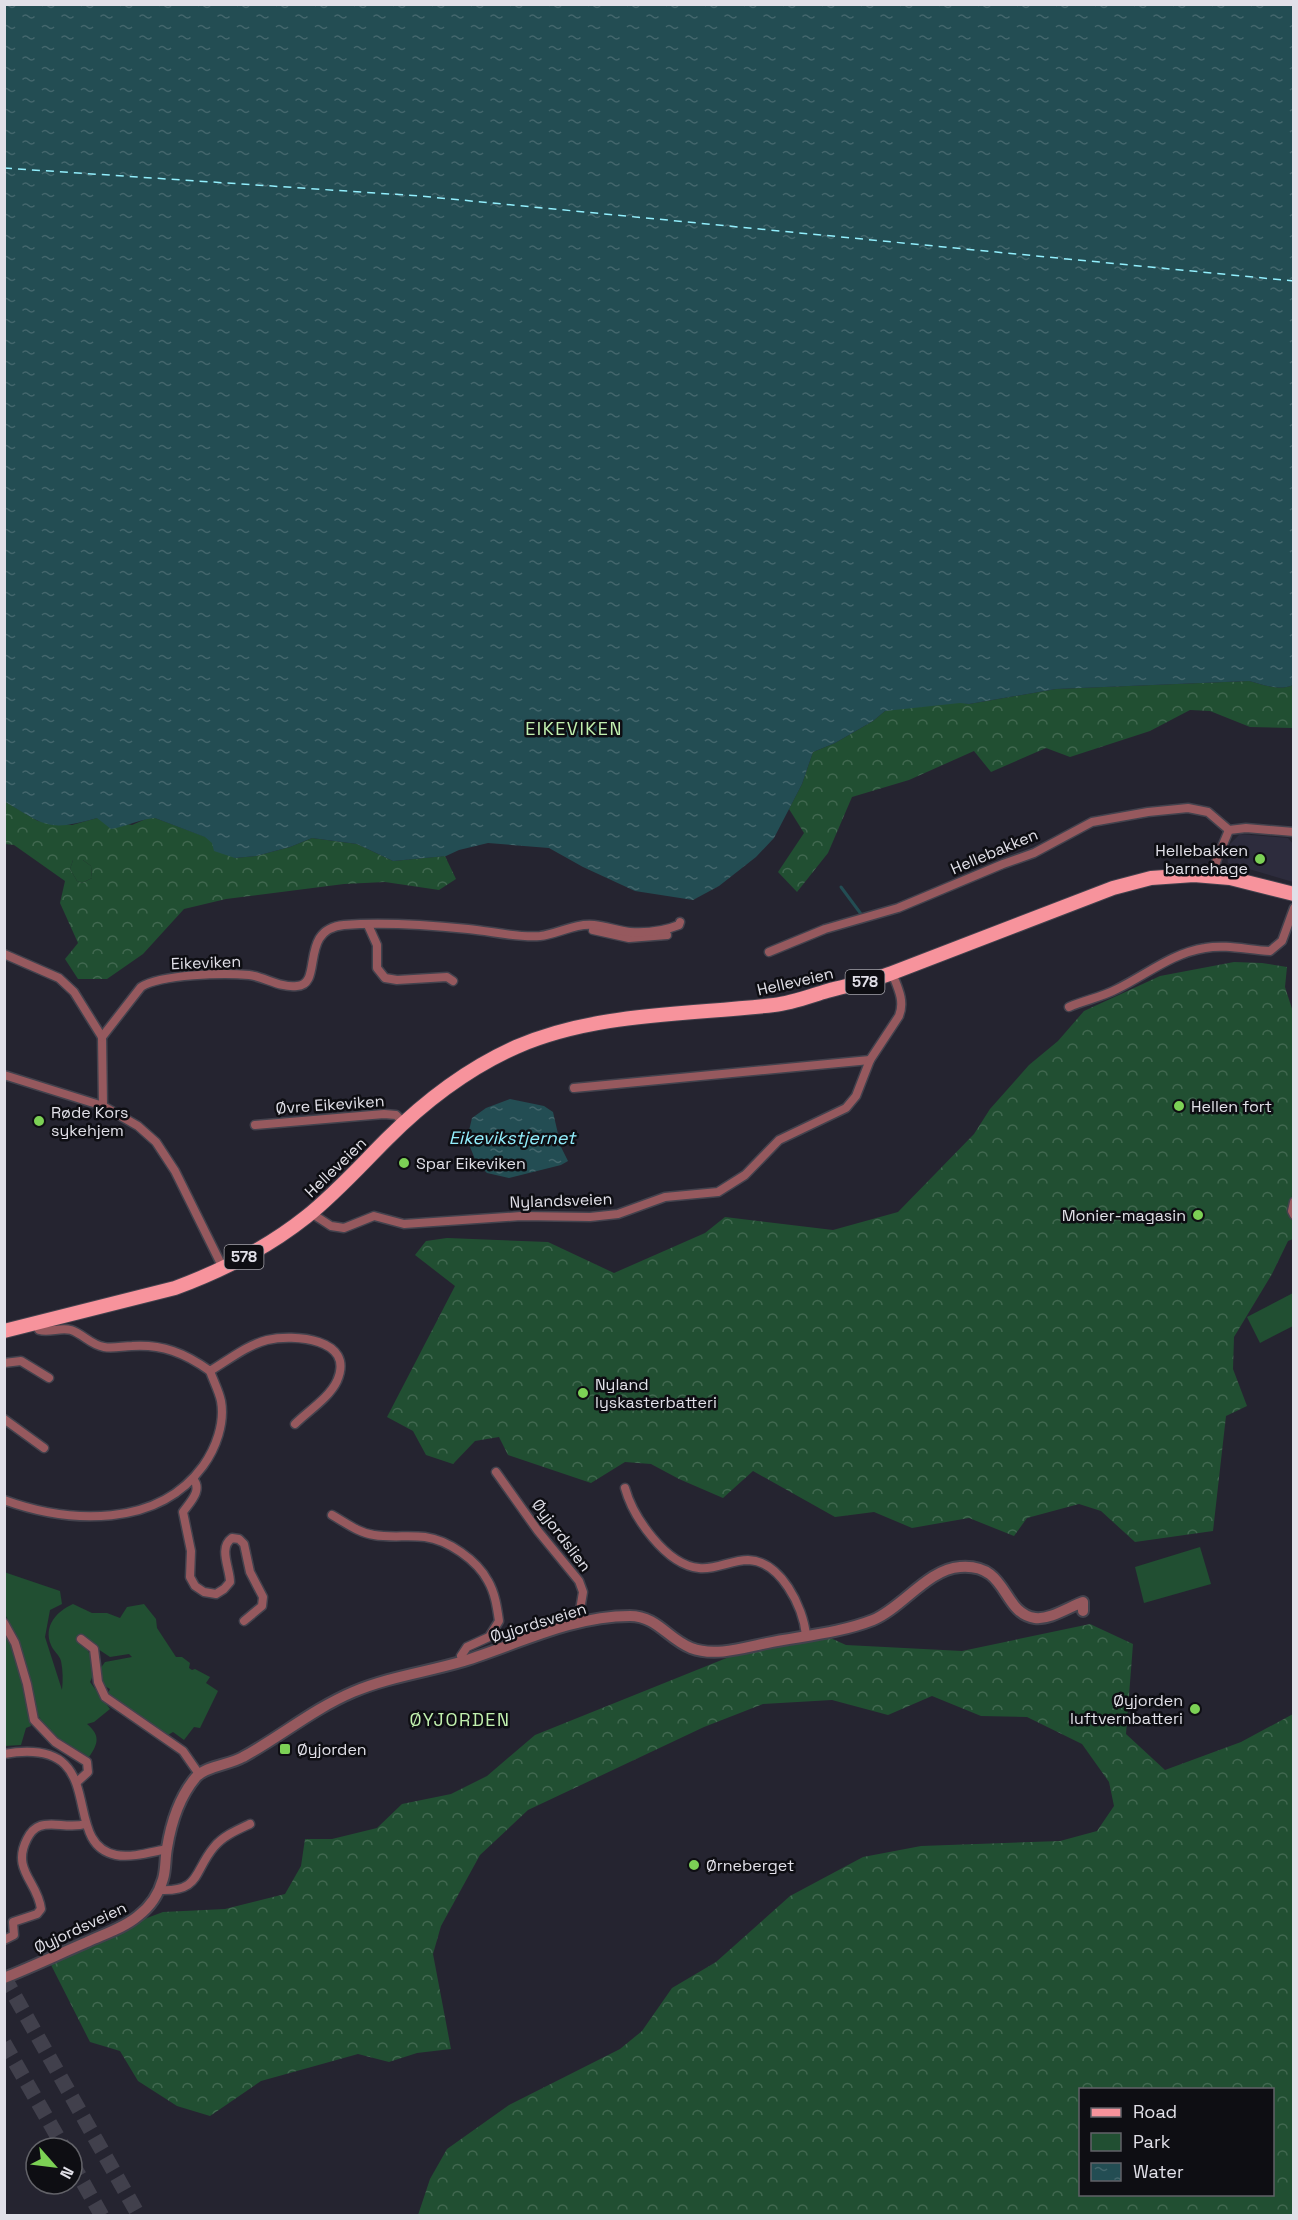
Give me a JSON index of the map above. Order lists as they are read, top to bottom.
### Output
{
  "streets": {
    "main road": ["Helleveien", "578"],
    "street": [
      "Hellebakken",
      "Eikeviken",
      "Øvre Eikeviken",
      "Nylandsveien",
      "Øyjordslien",
      "Øyjordsveien"
    ]
  },
  "crossings": [
    ["Helleveien", "Øvre Eikeviken"],
    ["Helleveien", "Nylandsveien"],
    ["Øyjordslien", "Øyjordsveien"]
  ],
  "districts": ["EIKEVIKEN", "ØYJORDEN"],
  "water": ["Eikevikstjernet"],
  "places": {
    "other": [
      "Hellebakken barnehage",
      "Hellen fort",
      "Røde Kors sykehjem",
      "Spar Eikeviken",
      "Monier-magasin",
      "Nyland lyskasterbatteri",
      "Øyjorden luftvernbatteri",
      "Ørneberget"
    ],
    "transit": ["Øyjorden"]
  },
  "legend": ["Road", "Park", "Water"],
  "north": "bottom right"
}
